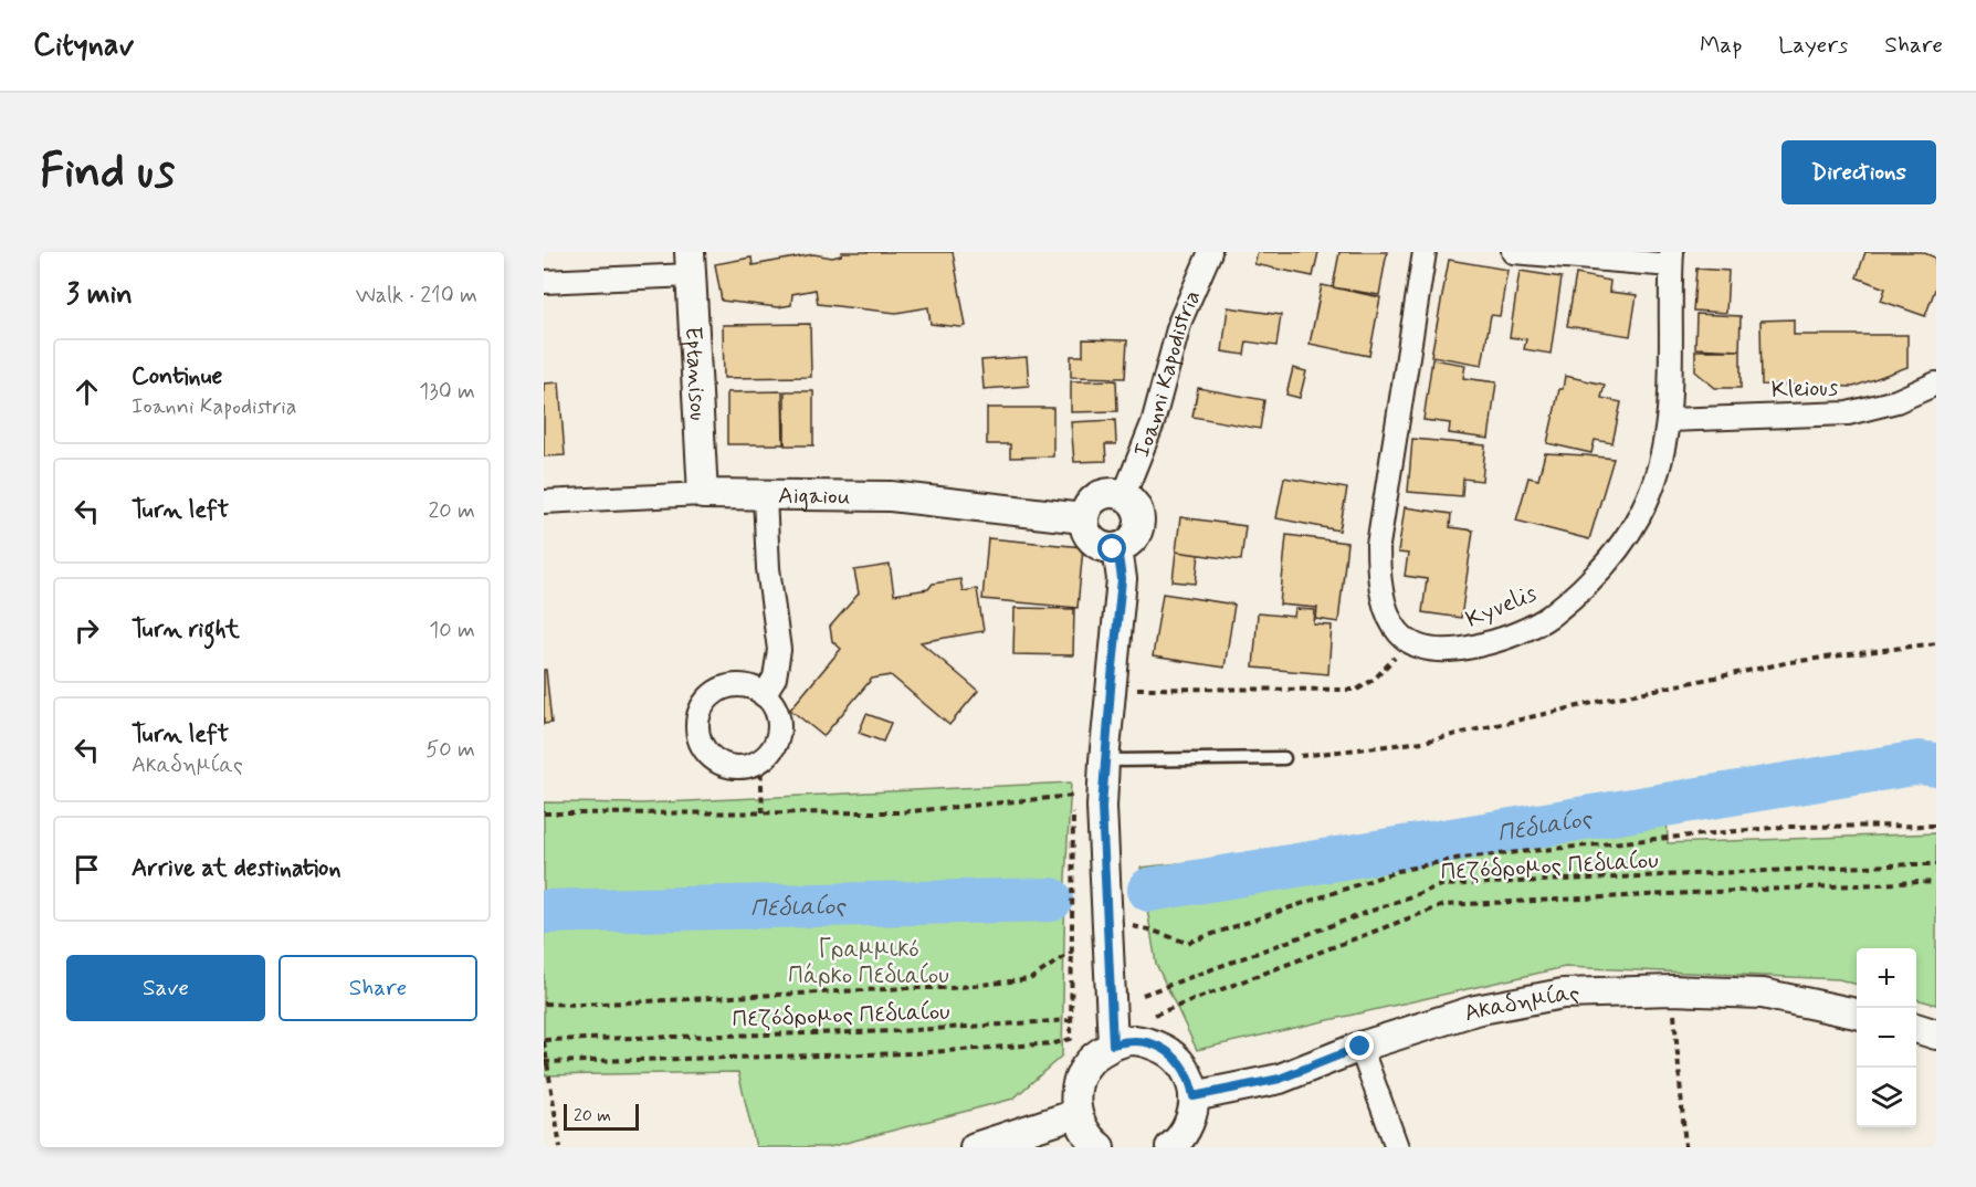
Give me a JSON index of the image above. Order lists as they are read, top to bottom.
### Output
{
  "streets": {
    "street": [
      "Eptanisou",
      "Ioanni Kapodistria",
      "Kleious",
      "Aigaiou",
      "Kyvelis",
      "Ακαδημίας"
    ],
    "path": ["Πεζόδρομος Πεδιαίου"]
  },
  "crossings": [
    ["Eptanisou", "Aigaiou"],
    ["Ioanni Kapodistria", "Aigaiou"],
    ["Kleious", "Kyvelis"]
  ],
  "water": ["Πεδιαίος"],
  "parks": ["Γραμμικό Πάρκο Πεδιαίου"],
  "scale_bar": "20 m",
  "page": {
    "header": "Citynav",
    "nav": ["Map", "Layers", "Share"],
    "buttons": [
      "Directions",
      ["Save", "Share"]
    ],
    "title": "Find us",
    "heading": ["3 min", "Walk · 210 m"],
    "list": [
      ["Continue", "Ioanni Kapodistria", "130 m"],
      ["Turn left", "20 m"],
      ["Turn right", "10 m"],
      ["Turn left", "Ακαδημίας", "50 m"],
      "Arrive at destination"
    ],
    "map_buttons": ["+", "−"],
    "scale": "20 m"
  }
}
